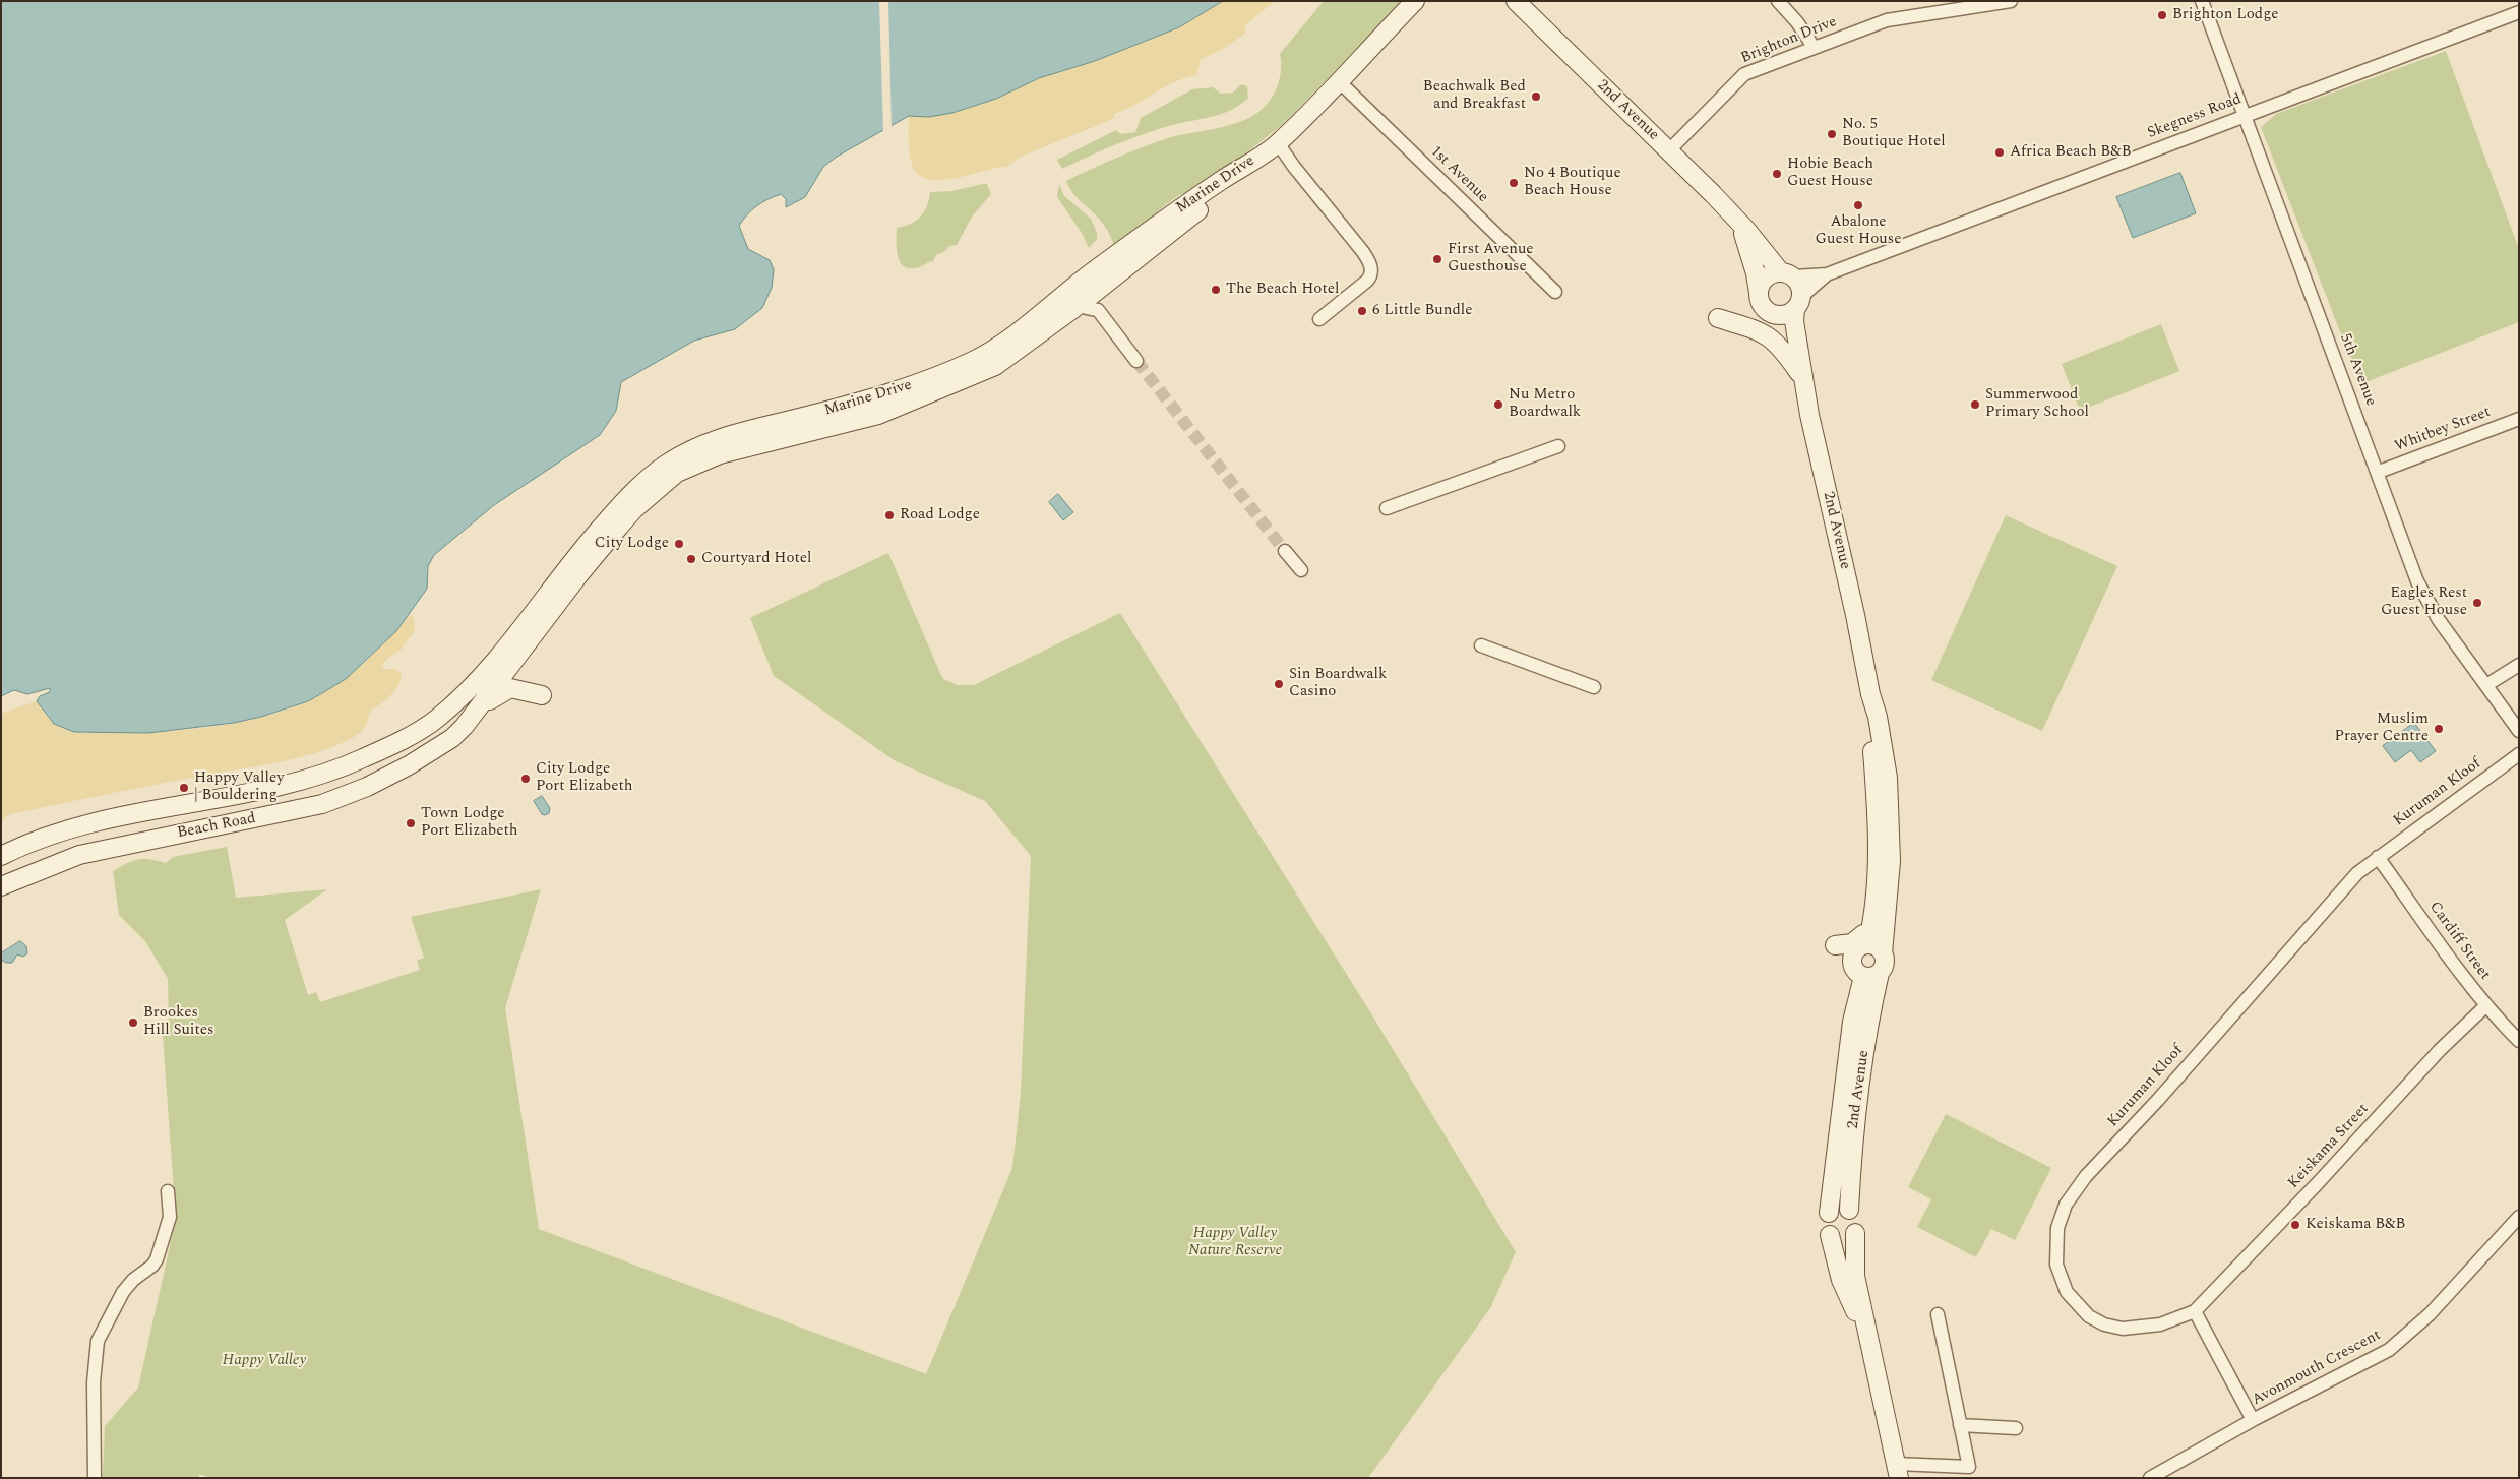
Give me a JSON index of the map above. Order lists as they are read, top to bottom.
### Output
{
  "streets": {
    "main road": ["2nd Avenue", "Marine Drive", "Beach Road"],
    "street": [
      "Brighton Drive",
      "Skegness Road",
      "1st Avenue",
      "5th Avenue",
      "Whitbey Street",
      "Kuruman Kloof",
      "Cardiff Street",
      "Keiskama Street",
      "Avonmouth Crescent"
    ]
  },
  "crossings": [
    ["Brighton Drive", "2nd Avenue"],
    ["2nd Avenue", "Skegness Road"],
    ["Skegness Road", "5th Avenue"],
    ["1st Avenue", "Marine Drive"],
    ["Marine Drive", "Beach Road"],
    ["5th Avenue", "Whitbey Street"],
    ["Kuruman Kloof", "Cardiff Street"],
    ["Kuruman Kloof", "Keiskama Street"],
    ["Cardiff Street", "Keiskama Street"]
  ],
  "parks": ["Happy Valley Nature Reserve", "Happy Valley"],
  "places": [
    "Brighton Lodge",
    "Beachwalk Bed and Breakfast",
    "No. 5 Boutique Hotel",
    "Africa Beach B&B",
    "Hobie Beach Guest House",
    "No 4 Boutique Beach House",
    "Abalone Guest House",
    "First Avenue Guesthouse",
    "The Beach Hotel",
    "6 Little Bundle",
    "Nu Metro Boardwalk",
    "Summerwood Primary School",
    "Road Lodge",
    "City Lodge",
    "Courtyard Hotel",
    "Eagles Rest Guest House",
    "Sin Boardwalk Casino",
    "Muslim Prayer Centre",
    "City Lodge Port Elizabeth",
    "Happy Valley | Bouldering",
    "Town Lodge Port Elizabeth",
    "Brookes Hill Suites",
    "Keiskama B&B"
  ]
}
